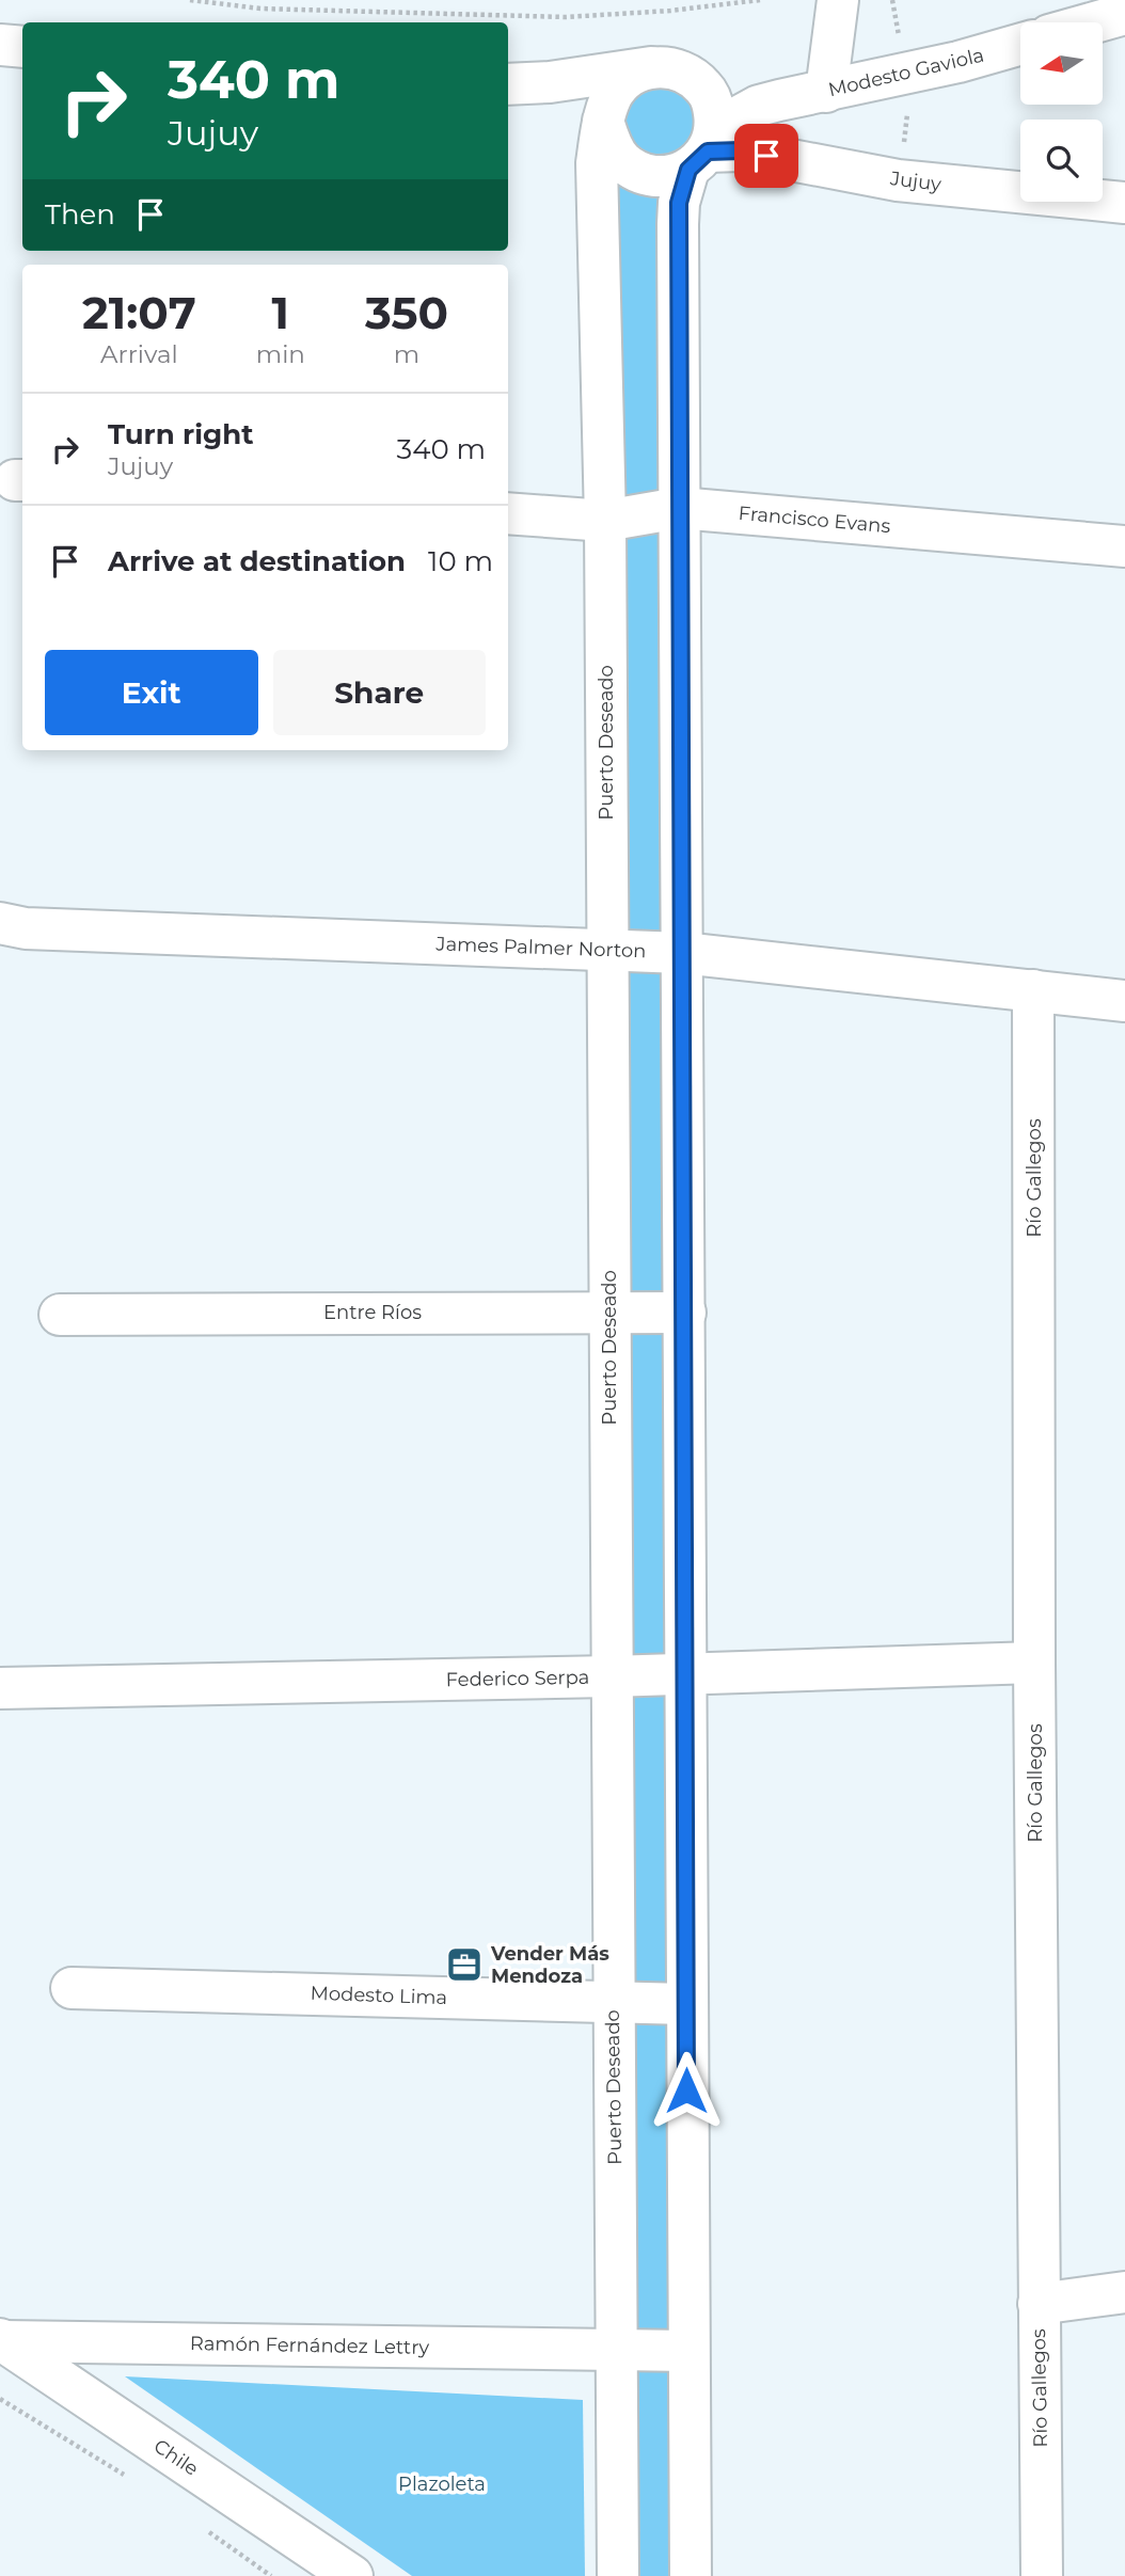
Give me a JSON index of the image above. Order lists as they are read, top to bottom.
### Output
{
  "streets": {
    "street": [
      "Modesto Gaviola",
      "Jujuy",
      "Francisco Evans",
      "Puerto Deseado",
      "James Palmer Norton",
      "Río Gallegos",
      "Entre Ríos",
      "Federico Serpa",
      "Modesto Lima",
      "Ramón Fernández Lettry",
      "Chile"
    ]
  },
  "crossings": [
    ["Modesto Gaviola", "Jujuy"],
    ["Modesto Gaviola", "Puerto Deseado"],
    ["Jujuy", "Puerto Deseado"],
    ["Francisco Evans", "Puerto Deseado"],
    ["Puerto Deseado", "James Palmer Norton"],
    ["Puerto Deseado", "Entre Ríos"],
    ["Puerto Deseado", "Federico Serpa"],
    ["Puerto Deseado", "Modesto Lima"],
    ["Puerto Deseado", "Ramón Fernández Lettry"],
    ["James Palmer Norton", "Río Gallegos"],
    ["Río Gallegos", "Federico Serpa"],
    ["Ramón Fernández Lettry", "Chile"]
  ],
  "parks": ["Plazoleta"],
  "places": {
    "office": ["Vender Más Mendoza"]
  },
  "north": "left",
  "page": {
    "turn": ["340 m", "Jujuy"],
    "then": "Then",
    "eta": [
      "21:07",
      "Arrival",
      "1",
      "min",
      "350",
      "m"
    ],
    "list": [
      {
        "name": "Turn right",
        "note": "Jujuy",
        "value": "340 m"
      },
      {
        "name": "Arrive at destination",
        "value": "10 m"
      }
    ],
    "buttons": ["Exit", "Share"]
  }
}
